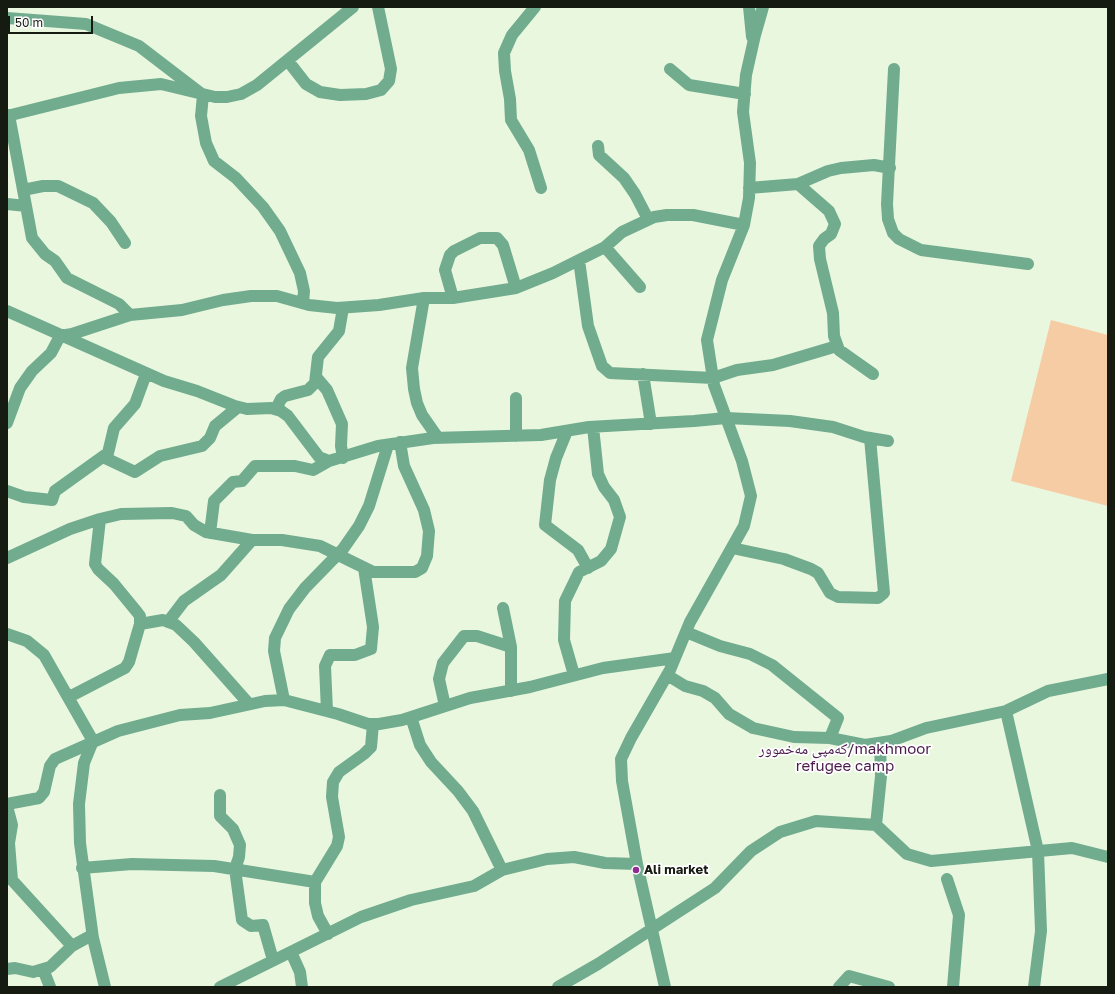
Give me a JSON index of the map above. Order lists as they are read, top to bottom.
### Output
{
  "districts": ["کەمپی مەخموور/makhmoor refugee camp"],
  "places": ["Ali market"],
  "scale_bar": "50 m"
}
